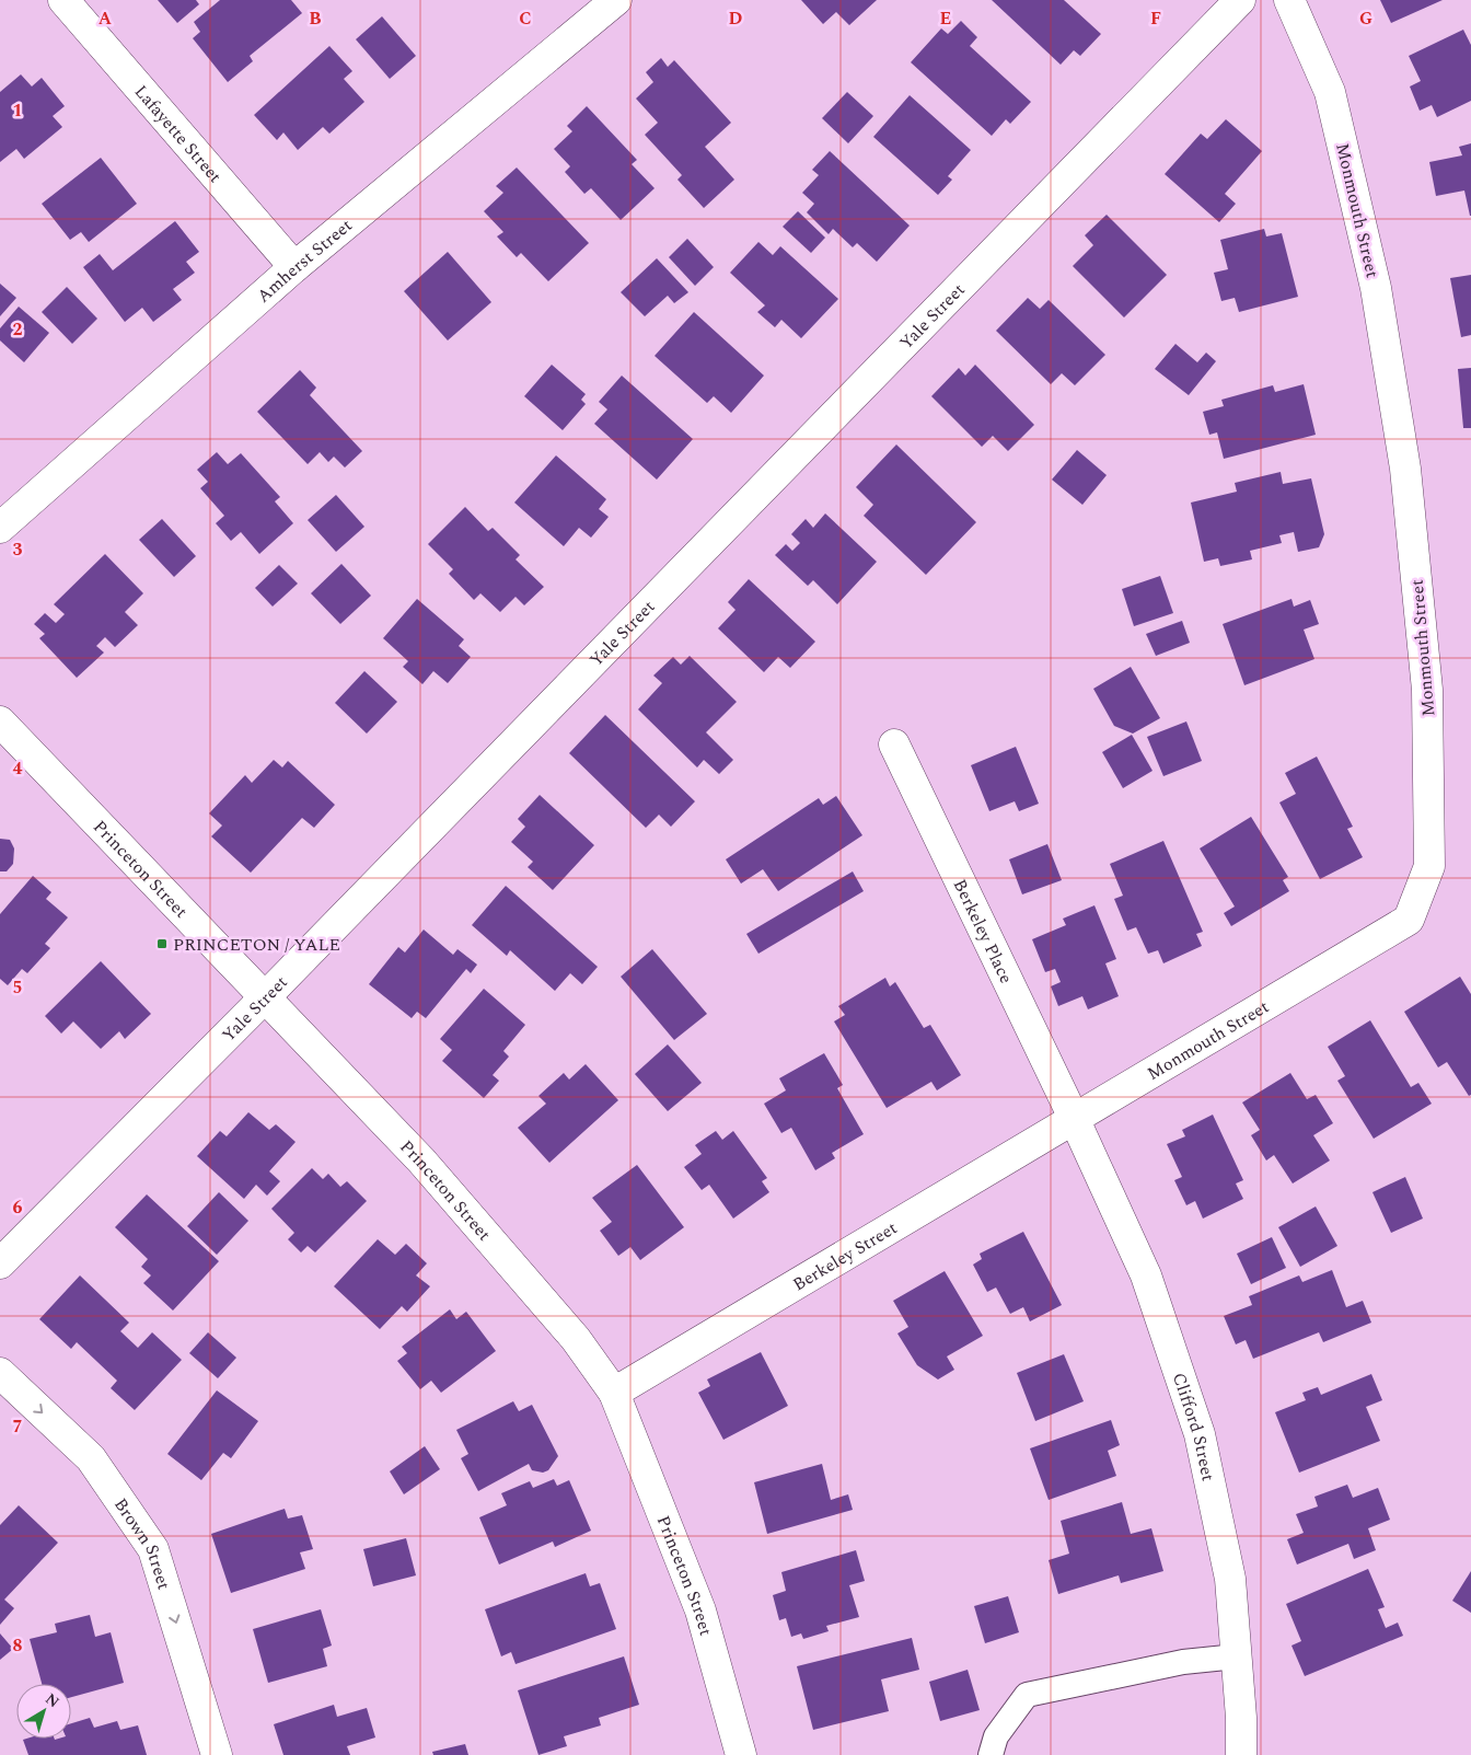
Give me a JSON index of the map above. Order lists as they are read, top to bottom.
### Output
{
  "streets": {
    "street": [
      "Lafayette Street",
      "Monmouth Street",
      "Amherst Street",
      "Yale Street",
      "Princeton Street",
      "Berkeley Place",
      "Berkeley Street",
      "Clifford Street",
      "Brown Street"
    ]
  },
  "crossings": [
    ["Lafayette Street", "Amherst Street"],
    ["Monmouth Street", "Berkeley Place"],
    ["Monmouth Street", "Berkeley Street"],
    ["Monmouth Street", "Clifford Street"],
    ["Yale Street", "Princeton Street"],
    ["Princeton Street", "Berkeley Street"],
    ["Berkeley Place", "Berkeley Street"],
    ["Berkeley Place", "Clifford Street"],
    ["Berkeley Street", "Clifford Street"]
  ],
  "one_way": ["Brown Street"],
  "places": {
    "transit": ["PRINCETON / YALE"]
  },
  "north": "top right",
  "grid": {
    "columns": [
      "A",
      "B",
      "C",
      "D",
      "E",
      "F",
      "G"
    ],
    "rows": [
      "1",
      "2",
      "3",
      "4",
      "5",
      "6",
      "7",
      "8"
    ]
  }
}
